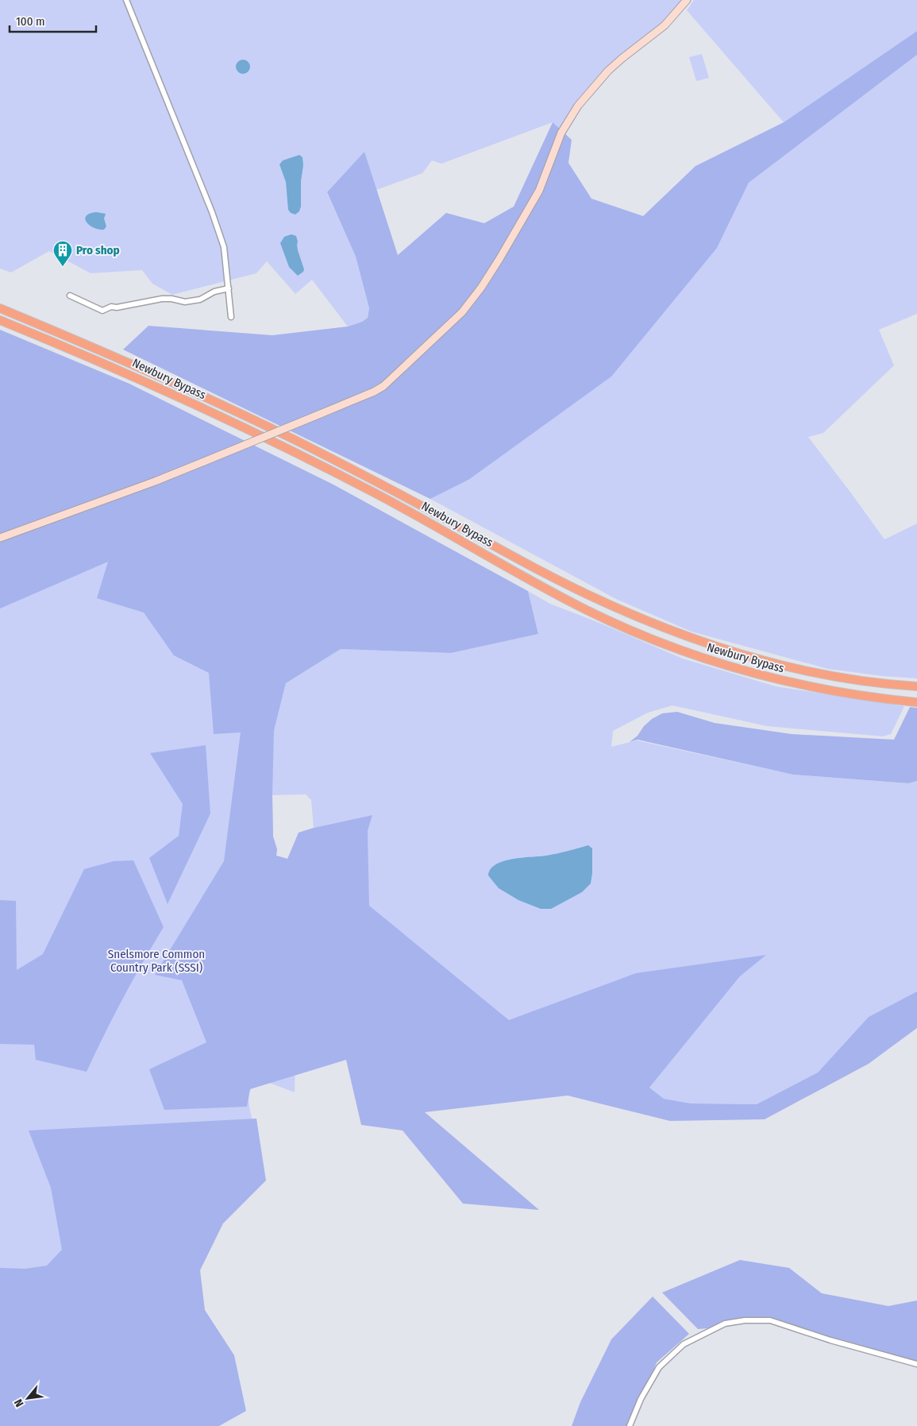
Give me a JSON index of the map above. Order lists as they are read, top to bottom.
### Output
{
  "streets": {
    "highway": ["Newbury Bypass"]
  },
  "parks": ["Snelsmore Common Country Park (SSSI)"],
  "places": {
    "building": ["Pro shop"]
  },
  "scale_bar": "100 m",
  "north": "bottom left"
}
